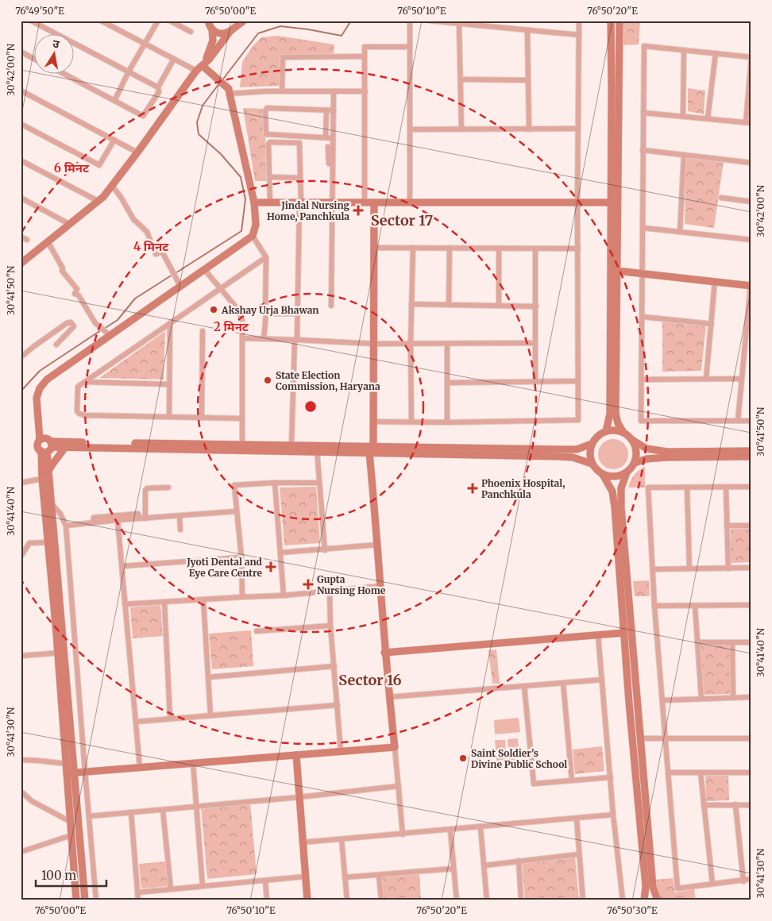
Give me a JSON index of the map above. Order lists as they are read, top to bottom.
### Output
{
  "districts": ["Sector 17", "Sector 16"],
  "places": {
    "health": [
      "Jindal Nursing Home, Panchkula",
      "Phoenix Hospital, Panchkula",
      "Jyoti Dental and Eye Care Centre",
      "Gupta Nursing Home"
    ],
    "other": ["Akshay Urja Bhawan", "State Election Commission, Haryana", "Saint Soldier’s Divine Public School"]
  },
  "scale_bar": "100 m",
  "north": "top",
  "coordinates": [
    "76°49'50\"E",
    "76°50'00\"E",
    "76°50'10\"E",
    "76°50'20\"E",
    "30°42'00\"N",
    "30°41'50\"N",
    "30°41'40\"N",
    "30°41'30\"N",
    "76°50'30\"E"
  ],
  "rings": ["6 मिनट", "4 मिनट", "2 मिनट"]
}
